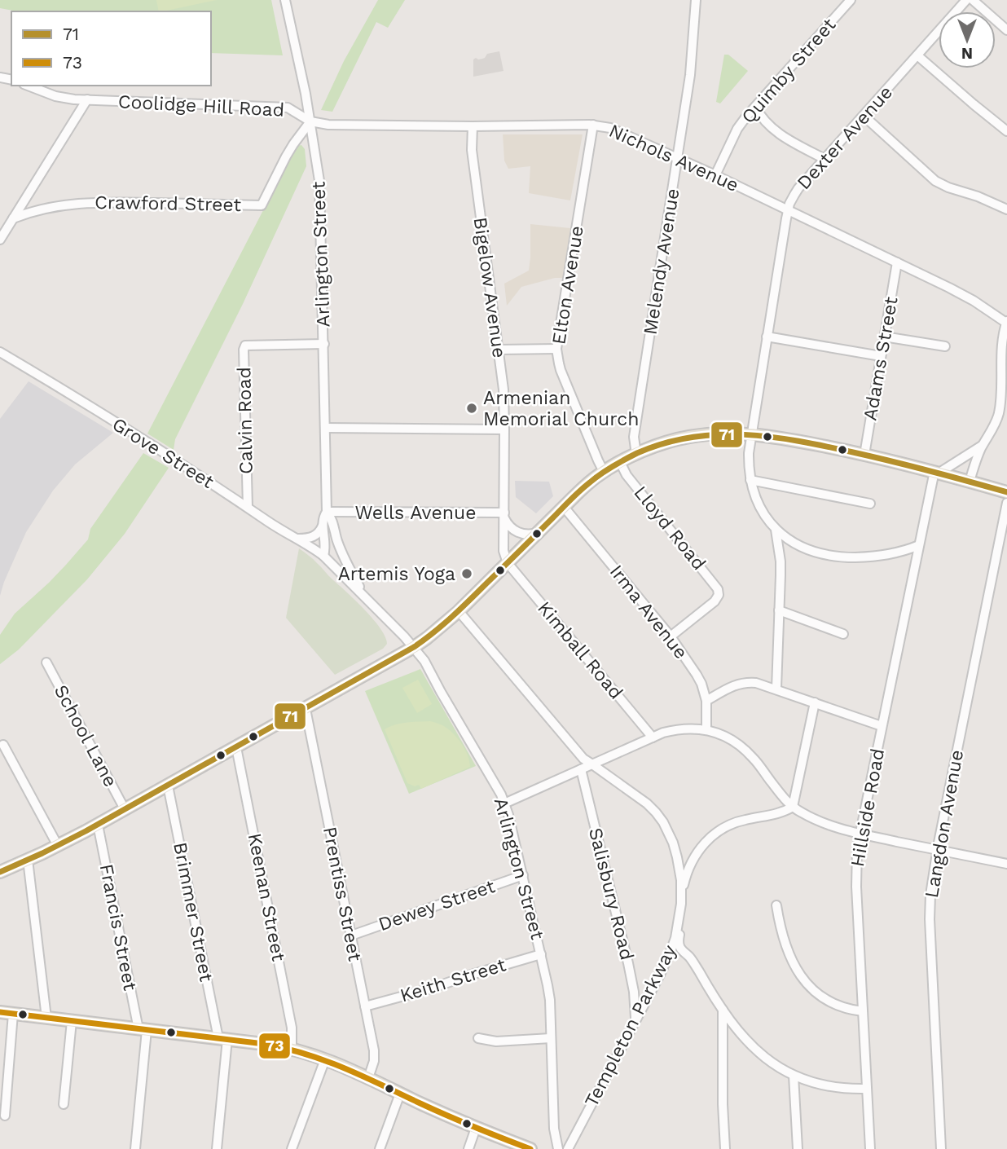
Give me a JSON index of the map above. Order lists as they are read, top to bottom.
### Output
{
  "streets": {
    "street": [
      "Quimby Street",
      "Coolidge Hill Road",
      "Dexter Avenue",
      "Nichols Avenue",
      "Crawford Street",
      "Arlington Street",
      "Melendy Avenue",
      "Elton Avenue",
      "Bigelow Avenue",
      "Adams Street",
      "Calvin Road",
      "Grove Street",
      "Wells Avenue",
      "Lloyd Road",
      "Irma Avenue",
      "Kimball Road",
      "School Lane",
      "Hillside Road",
      "Langdon Avenue",
      "Prentiss Street",
      "Salisbury Road",
      "Keenan Street",
      "Dewey Street",
      "Brimmer Street",
      "Francis Street",
      "Keith Street",
      "Templeton Parkway"
    ]
  },
  "crossings": [
    ["Quimby Street", "Nichols Avenue"],
    ["Coolidge Hill Road", "Nichols Avenue"],
    ["Coolidge Hill Road", "Crawford Street"],
    ["Coolidge Hill Road", "Arlington Street"],
    ["Dexter Avenue", "Nichols Avenue"],
    ["Nichols Avenue", "Crawford Street"],
    ["Nichols Avenue", "Arlington Street"],
    ["Nichols Avenue", "Melendy Avenue"],
    ["Nichols Avenue", "Elton Avenue"],
    ["Nichols Avenue", "Bigelow Avenue"],
    ["Nichols Avenue", "Adams Street"],
    ["Crawford Street", "Arlington Street"],
    ["Arlington Street", "Calvin Road"],
    ["Arlington Street", "Grove Street"],
    ["Arlington Street", "Wells Avenue"],
    ["Arlington Street", "Dewey Street"],
    ["Arlington Street", "Keith Street"],
    ["Bigelow Avenue", "Wells Avenue"],
    ["Bigelow Avenue", "Kimball Road"],
    ["Calvin Road", "Grove Street"],
    ["Lloyd Road", "Irma Avenue"],
    ["Prentiss Street", "Dewey Street"],
    ["Prentiss Street", "Keith Street"],
    ["Salisbury Road", "Templeton Parkway"]
  ],
  "places": ["Armenian Memorial Church", "Artemis Yoga"],
  "lines": ["transit line 71", "transit line 73"],
  "legend": ["71", "73"],
  "north": "bottom"
}
